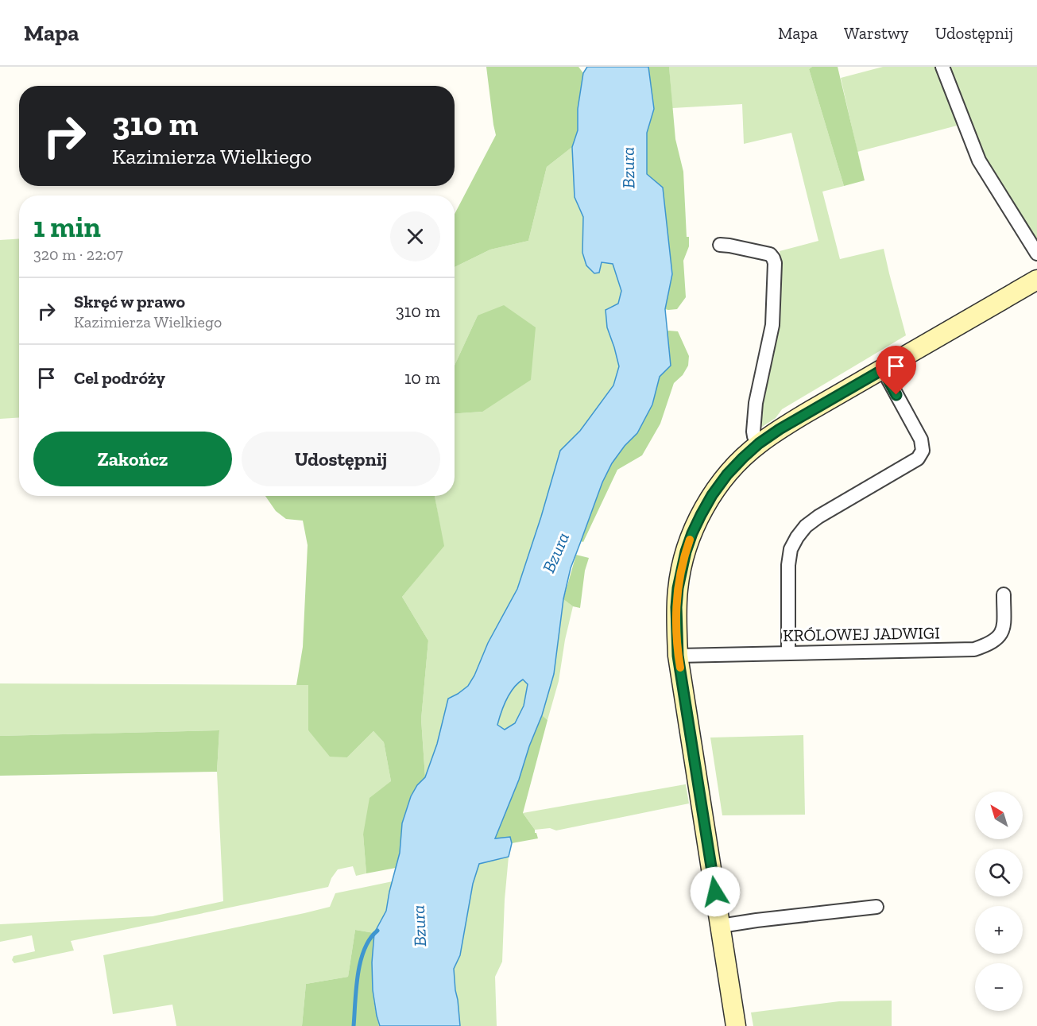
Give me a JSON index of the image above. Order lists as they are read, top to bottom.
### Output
{
  "streets": {
    "street": ["KRÓLOWEJ JADWIGI"]
  },
  "water": ["Bzura"],
  "north": "top left",
  "page": {
    "header": "Mapa",
    "nav": ["Mapa", "Warstwy", "Udostępnij"],
    "turn": ["310 m", "Kazimierza Wielkiego"],
    "heading": ["1 min", "320 m · 22:07"],
    "list": [
      {
        "name": "Skręć w prawo",
        "note": "Kazimierza Wielkiego",
        "value": "310 m"
      },
      {
        "name": "Cel podróży",
        "value": "10 m"
      }
    ],
    "buttons": ["Zakończ", "Udostępnij"],
    "map_buttons": ["+", "−"]
  }
}
